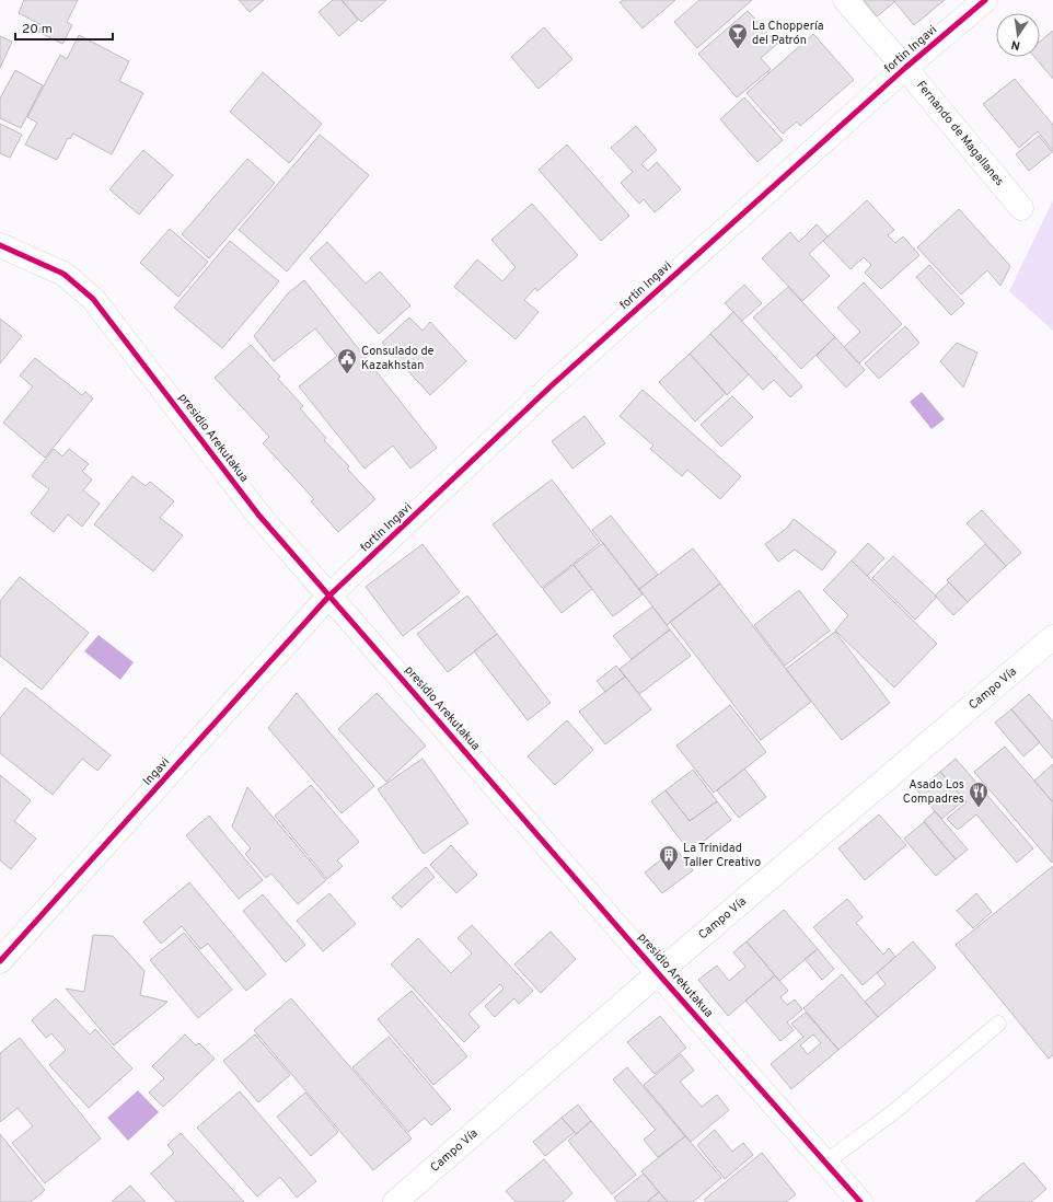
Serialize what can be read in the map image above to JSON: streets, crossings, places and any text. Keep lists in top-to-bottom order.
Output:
{
  "streets": {
    "street": [
      "fortin Ingavi",
      "Fernando de Magallanes",
      "presidio Arekutakua",
      "Campo Vía",
      "Ingavi"
    ]
  },
  "crossings": [
    ["fortin Ingavi", "Fernando de Magallanes"],
    ["fortin Ingavi", "presidio Arekutakua"],
    ["fortin Ingavi", "Ingavi"],
    ["presidio Arekutakua", "Campo Vía"],
    ["presidio Arekutakua", "Ingavi"]
  ],
  "places": {
    "bar": ["La Choppería del Patrón"],
    "public building": ["Consulado de Kazakhstan"],
    "restaurant": ["Asado Los Compadres"],
    "building": ["La Trinidad Taller Creativo"]
  },
  "scale_bar": "20 m",
  "north": "bottom"
}
